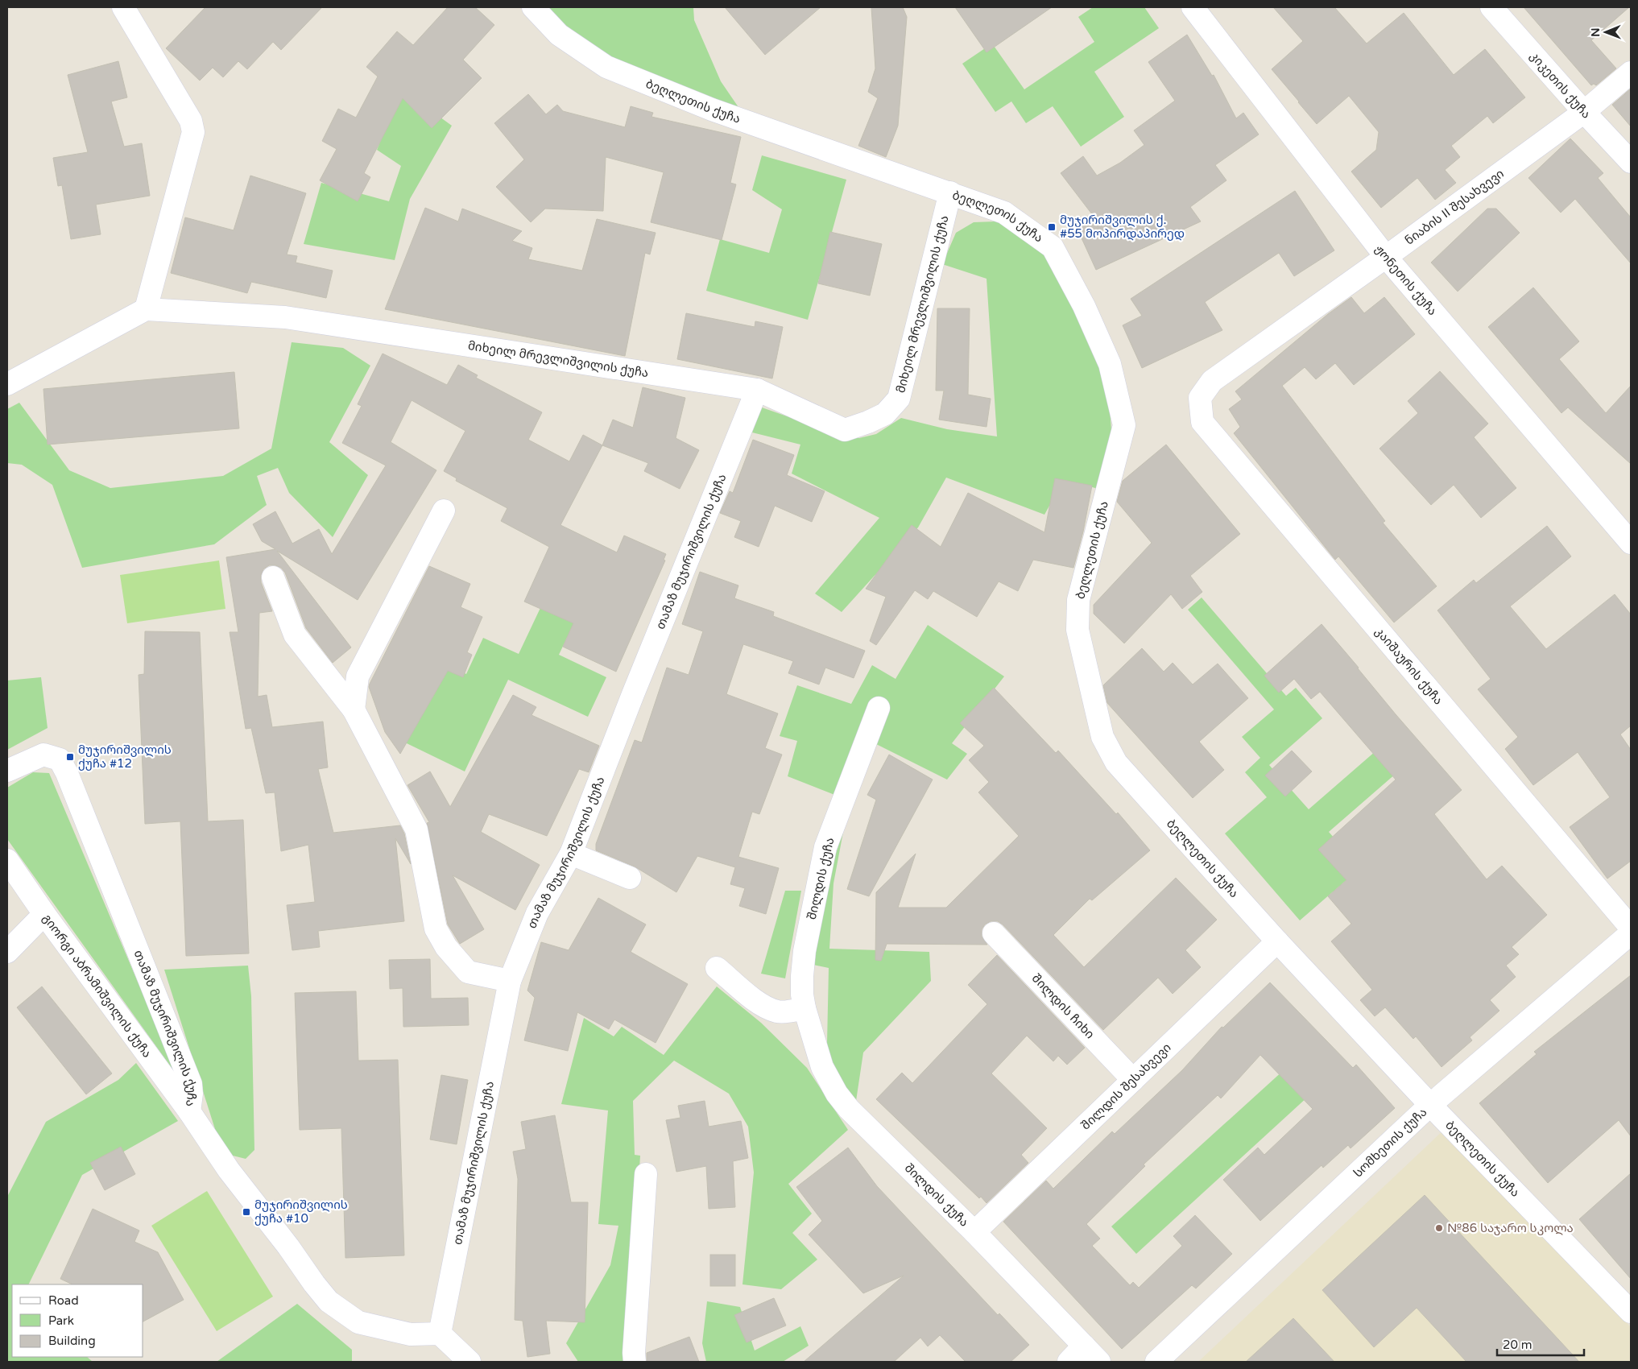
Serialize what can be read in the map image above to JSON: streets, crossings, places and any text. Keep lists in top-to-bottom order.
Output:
{
  "streets": {
    "street": [
      "კიკეთის ქუჩა",
      "ბეღლეთის ქუჩა",
      "ნიაბის II შესახვევი",
      "ჟონეთის ქუჩა",
      "მიხეილ მრევლიშვილის ქუჩა",
      "თამაზ მუჯირიშვილის ქუჩა",
      "კაიშაურის ქუჩა",
      "შილდის ქუჩა",
      "გიორგი აბრამიშვილის ქუჩა",
      "შილდის ჩიხი",
      "შილდის შესახვევი",
      "სომხეთის ქუჩა"
    ]
  },
  "crossings": [
    ["კიკეთის ქუჩა", "ნიაბის II შესახვევი"],
    ["ბეღლეთის ქუჩა", "მიხეილ მრევლიშვილის ქუჩა"],
    ["ბეღლეთის ქუჩა", "შილდის შესახვევი"],
    ["ბეღლეთის ქუჩა", "სომხეთის ქუჩა"],
    ["ნიაბის II შესახვევი", "ჟონეთის ქუჩა"],
    ["ნიაბის II შესახვევი", "კაიშაურის ქუჩა"],
    ["მიხეილ მრევლიშვილის ქუჩა", "თამაზ მუჯირიშვილის ქუჩა"],
    ["თამაზ მუჯირიშვილის ქუჩა", "გიორგი აბრამიშვილის ქუჩა"],
    ["შილდის ქუჩა", "შილდის შესახვევი"],
    ["შილდის ჩიხი", "შილდის შესახვევი"]
  ],
  "places": {
    "transit": ["მუჯირიშვილის ქ. #55 მოპირდაპირედ", "მუჯირიშვილის ქუჩა #12", "მუჯირიშვილის ქუჩა #10"],
    "other": ["№86 საჯარო სკოლა"]
  },
  "legend": ["Road", "Park", "Building"],
  "scale_bar": "20 m",
  "north": "left"
}
